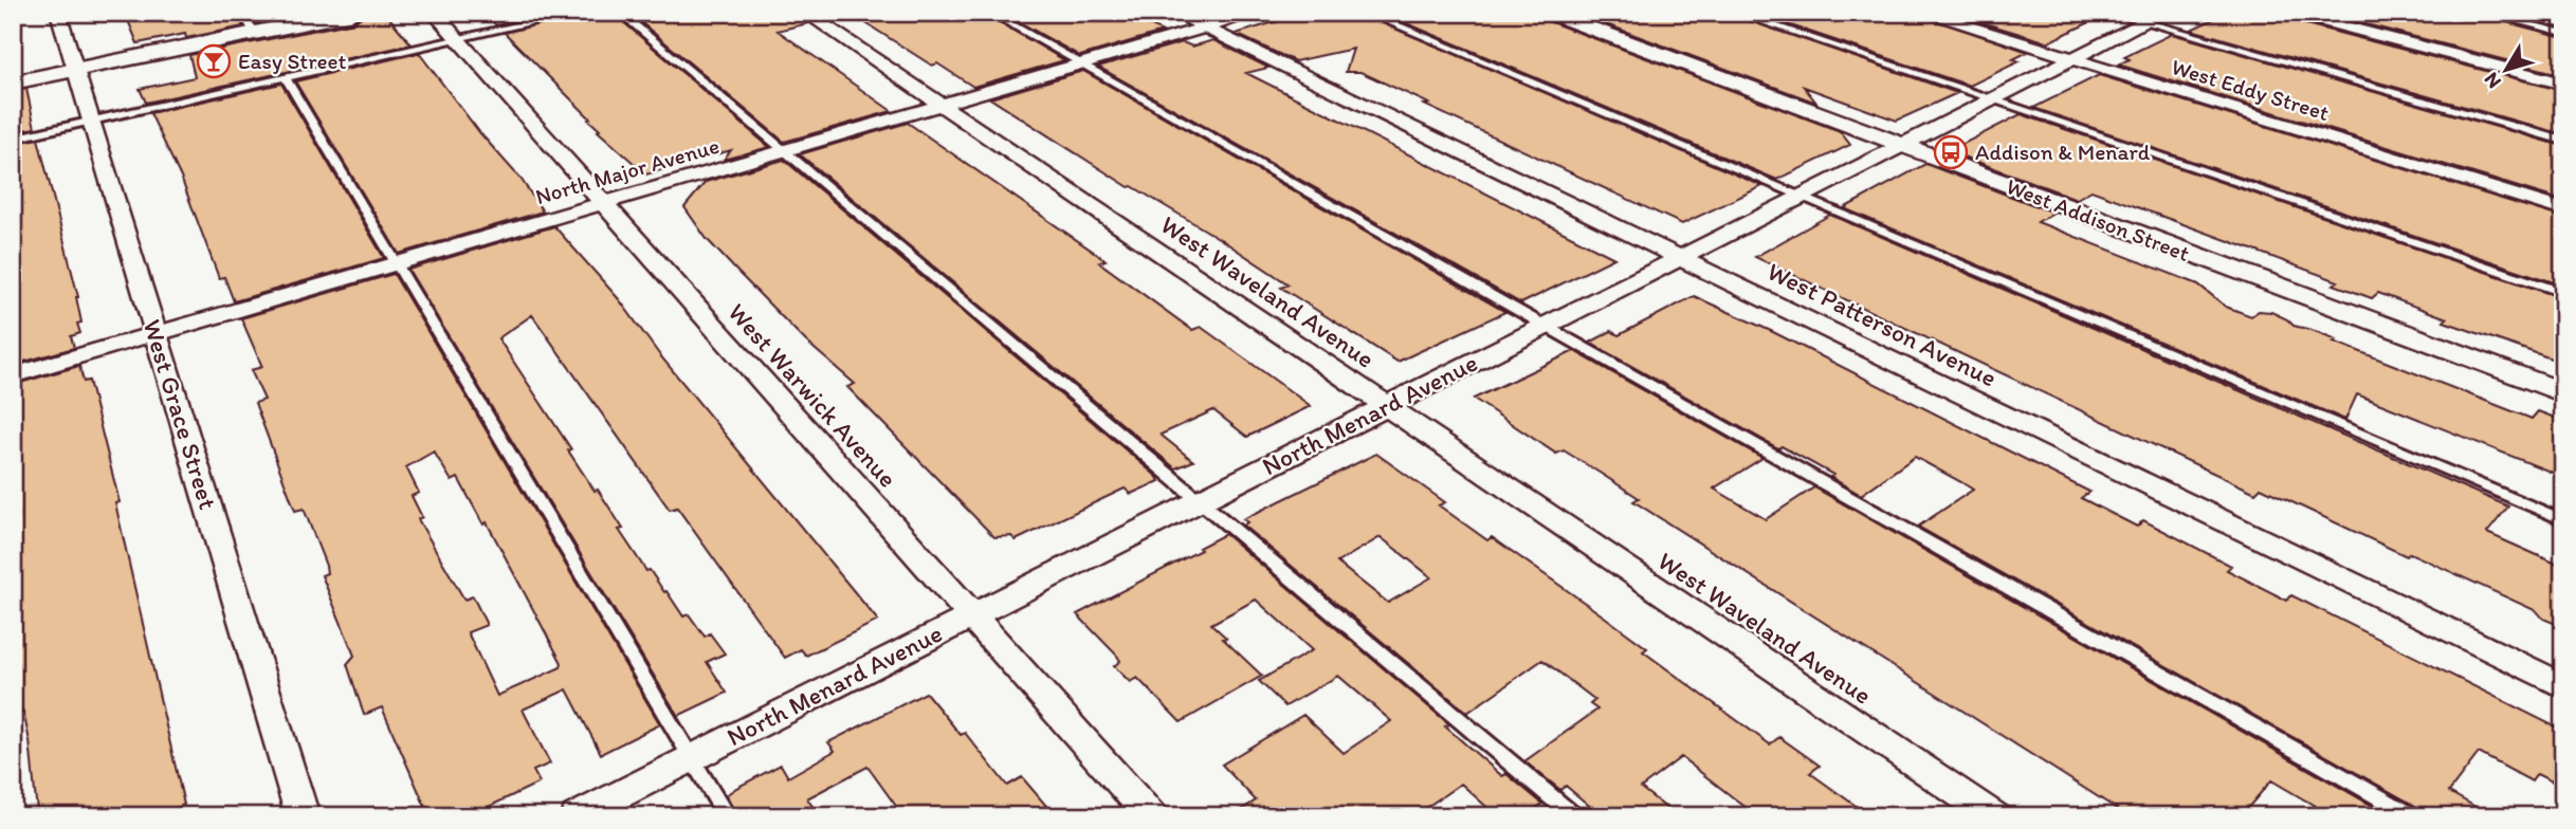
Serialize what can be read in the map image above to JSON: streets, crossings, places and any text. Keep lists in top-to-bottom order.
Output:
{
  "streets": {
    "street": [
      "West Eddy Street",
      "North Major Avenue",
      "West Addison Street",
      "West Waveland Avenue",
      "West Patterson Avenue",
      "West Warwick Avenue",
      "West Grace Street",
      "North Menard Avenue"
    ]
  },
  "crossings": [
    ["West Eddy Street", "North Menard Avenue"],
    ["North Major Avenue", "West Waveland Avenue"],
    ["North Major Avenue", "West Patterson Avenue"],
    ["North Major Avenue", "West Warwick Avenue"],
    ["North Major Avenue", "West Grace Street"],
    ["West Addison Street", "North Menard Avenue"],
    ["West Waveland Avenue", "North Menard Avenue"],
    ["West Patterson Avenue", "North Menard Avenue"],
    ["West Warwick Avenue", "North Menard Avenue"]
  ],
  "places": {
    "bar": ["Easy Street"],
    "bus stop": ["Addison & Menard"]
  },
  "north": "bottom left"
}
